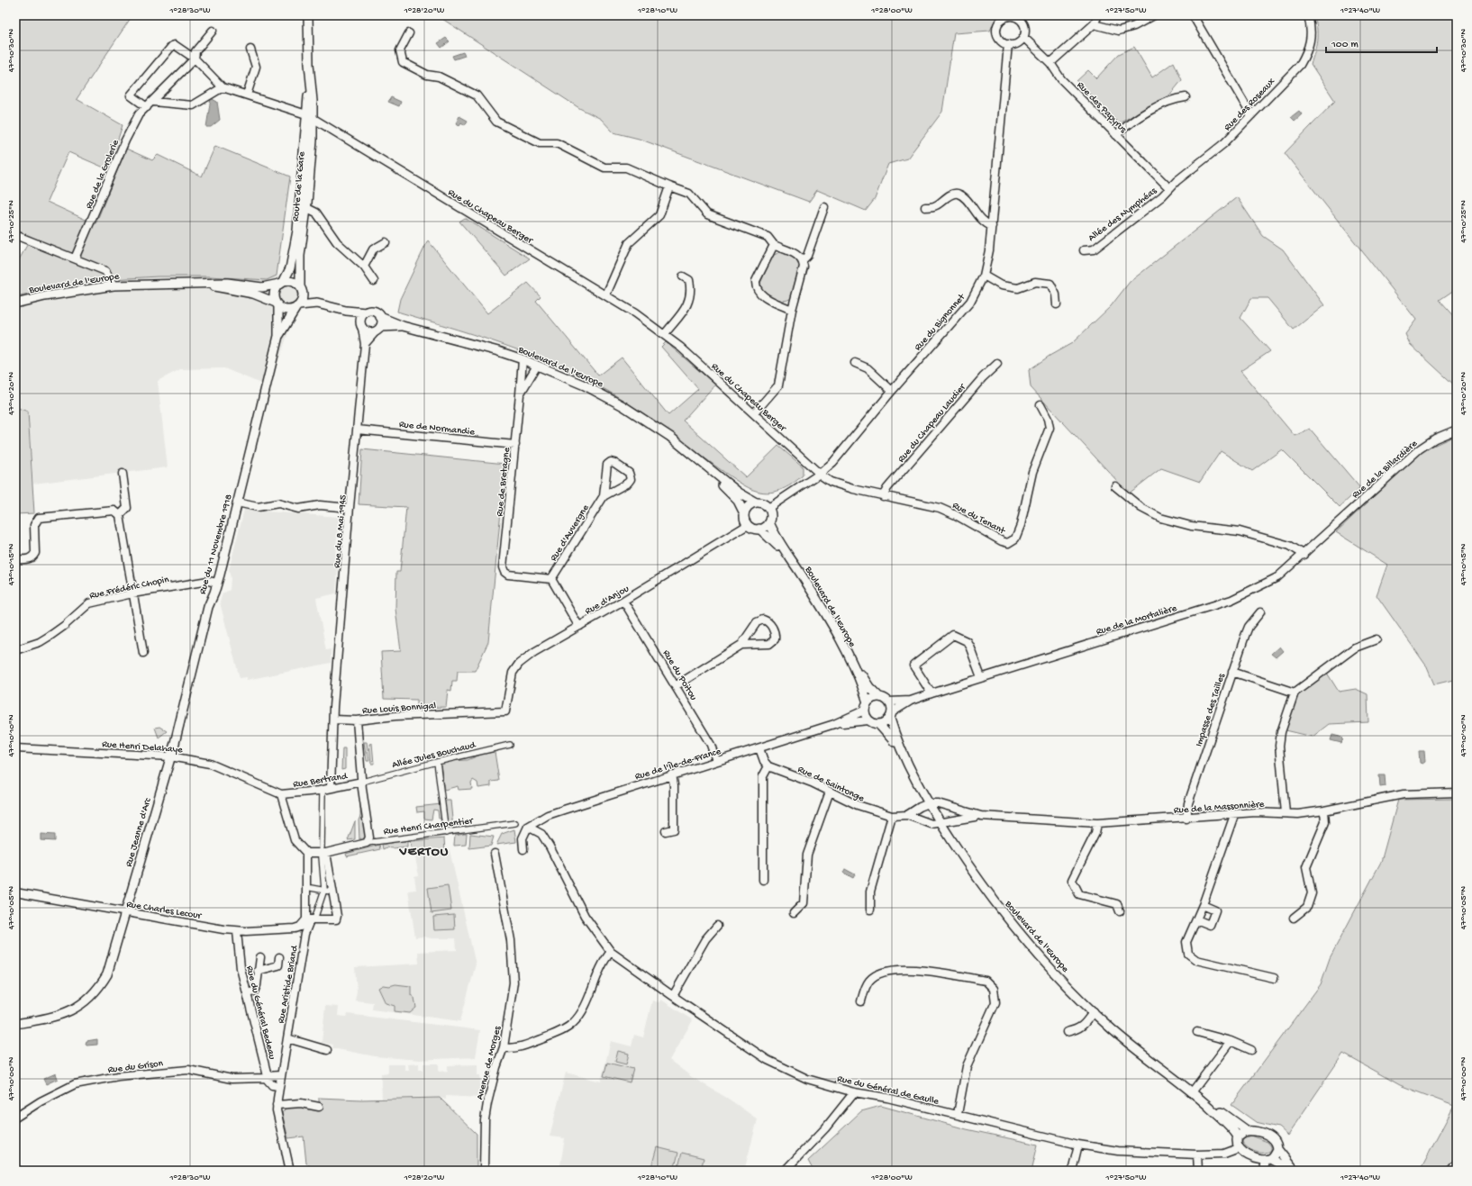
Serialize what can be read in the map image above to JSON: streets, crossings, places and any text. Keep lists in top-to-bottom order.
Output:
{
  "streets": {
    "street": [
      "Rue des Roseaux",
      "Rue des Papyrus",
      "Rue de la Grolerie",
      "Route de la Gare",
      "Allée des Nymphéas",
      "Rue du Chapeau Berger",
      "Boulevard de l'Europe",
      "Rue du Bignonnet",
      "Rue du Chapeau Laudier",
      "Rue de Normandie",
      "Rue de la Billardière",
      "Rue de Bretagne",
      "Rue du Tenant",
      "Rue du 8 Mai 1945",
      "Rue d'Auvergne",
      "Rue du 11 Novembre 1918",
      "Rue Frédéric Chopin",
      "Rue d'Anjou",
      "Rue de la Mortalière",
      "Rue du Poitou",
      "Rue Louis Bonnigal",
      "Impasse des Tailles",
      "Rue Henri Delahaye",
      "Allée Jules Bouchaud",
      "Rue de l'Île-de-France",
      "Rue Bertrand",
      "Rue de Saintonge",
      "Rue de la Massonnière",
      "Rue Henri Charpentier",
      "Rue Jeanne d'Arc",
      "Rue Charles Lecour",
      "Rue Aristide Briand",
      "Rue du Général Bedeau",
      "Avenue de Morges",
      "Rue du Grison",
      "Rue du Général de Gaulle"
    ]
  },
  "crossings": [
    ["Rue des Roseaux", "Rue des Papyrus"],
    ["Rue des Roseaux", "Allée des Nymphéas"],
    ["Rue des Papyrus", "Allée des Nymphéas"],
    ["Rue des Papyrus", "Rue du Bignonnet"],
    ["Route de la Gare", "Rue du Chapeau Berger"],
    ["Route de la Gare", "Boulevard de l'Europe"],
    ["Route de la Gare", "Rue du 11 Novembre 1918"],
    ["Rue du Chapeau Berger", "Rue du Bignonnet"],
    ["Rue du Chapeau Berger", "Rue du Tenant"],
    ["Boulevard de l'Europe", "Rue du Bignonnet"],
    ["Boulevard de l'Europe", "Rue de Bretagne"],
    ["Boulevard de l'Europe", "Rue du 8 Mai 1945"],
    ["Boulevard de l'Europe", "Rue du 11 Novembre 1918"],
    ["Boulevard de l'Europe", "Rue d'Anjou"],
    ["Boulevard de l'Europe", "Rue de la Mortalière"],
    ["Boulevard de l'Europe", "Rue de l'Île-de-France"],
    ["Boulevard de l'Europe", "Rue de Saintonge"],
    ["Boulevard de l'Europe", "Rue de la Massonnière"],
    ["Boulevard de l'Europe", "Rue du Général de Gaulle"],
    ["Rue du Bignonnet", "Rue du Tenant"],
    ["Rue du Bignonnet", "Rue d'Anjou"],
    ["Rue du Chapeau Laudier", "Rue du Tenant"],
    ["Rue de Normandie", "Rue de Bretagne"],
    ["Rue de Normandie", "Rue du 8 Mai 1945"],
    ["Rue de la Billardière", "Rue de la Mortalière"],
    ["Rue de Bretagne", "Rue d'Auvergne"],
    ["Rue du 8 Mai 1945", "Rue Bertrand"],
    ["Rue du 11 Novembre 1918", "Rue Frédéric Chopin"],
    ["Rue du 11 Novembre 1918", "Rue Henri Delahaye"],
    ["Rue du 11 Novembre 1918", "Rue Jeanne d'Arc"],
    ["Rue d'Anjou", "Rue du Poitou"],
    ["Rue d'Anjou", "Rue Louis Bonnigal"],
    ["Rue de la Mortalière", "Rue de l'Île-de-France"],
    ["Rue du Poitou", "Rue de l'Île-de-France"],
    ["Rue Louis Bonnigal", "Allée Jules Bouchaud"],
    ["Rue Louis Bonnigal", "Rue Bertrand"],
    ["Rue Louis Bonnigal", "Rue Henri Charpentier"],
    ["Impasse des Tailles", "Rue de la Massonnière"],
    ["Rue Henri Delahaye", "Rue Bertrand"],
    ["Rue Henri Delahaye", "Rue Jeanne d'Arc"],
    ["Allée Jules Bouchaud", "Rue Bertrand"],
    ["Rue de l'Île-de-France", "Rue du Général de Gaulle"],
    ["Rue de Saintonge", "Rue de la Massonnière"],
    ["Rue Jeanne d'Arc", "Rue Charles Lecour"],
    ["Rue Charles Lecour", "Rue Aristide Briand"],
    ["Rue Charles Lecour", "Rue du Général Bedeau"],
    ["Rue Aristide Briand", "Rue du Grison"],
    ["Rue du Général Bedeau", "Rue du Grison"]
  ],
  "districts": ["VERTOU"],
  "scale_bar": "100 m",
  "coordinates": [
    "1°28'30\"W",
    "1°28'20\"W",
    "1°28'10\"W",
    "1°28'00\"W",
    "1°27'50\"W",
    "1°27'40\"W",
    "47°10'30\"N",
    "47°10'25\"N",
    "47°10'20\"N",
    "47°10'15\"N",
    "47°10'10\"N",
    "47°10'05\"N",
    "47°10'00\"N"
  ]
}
